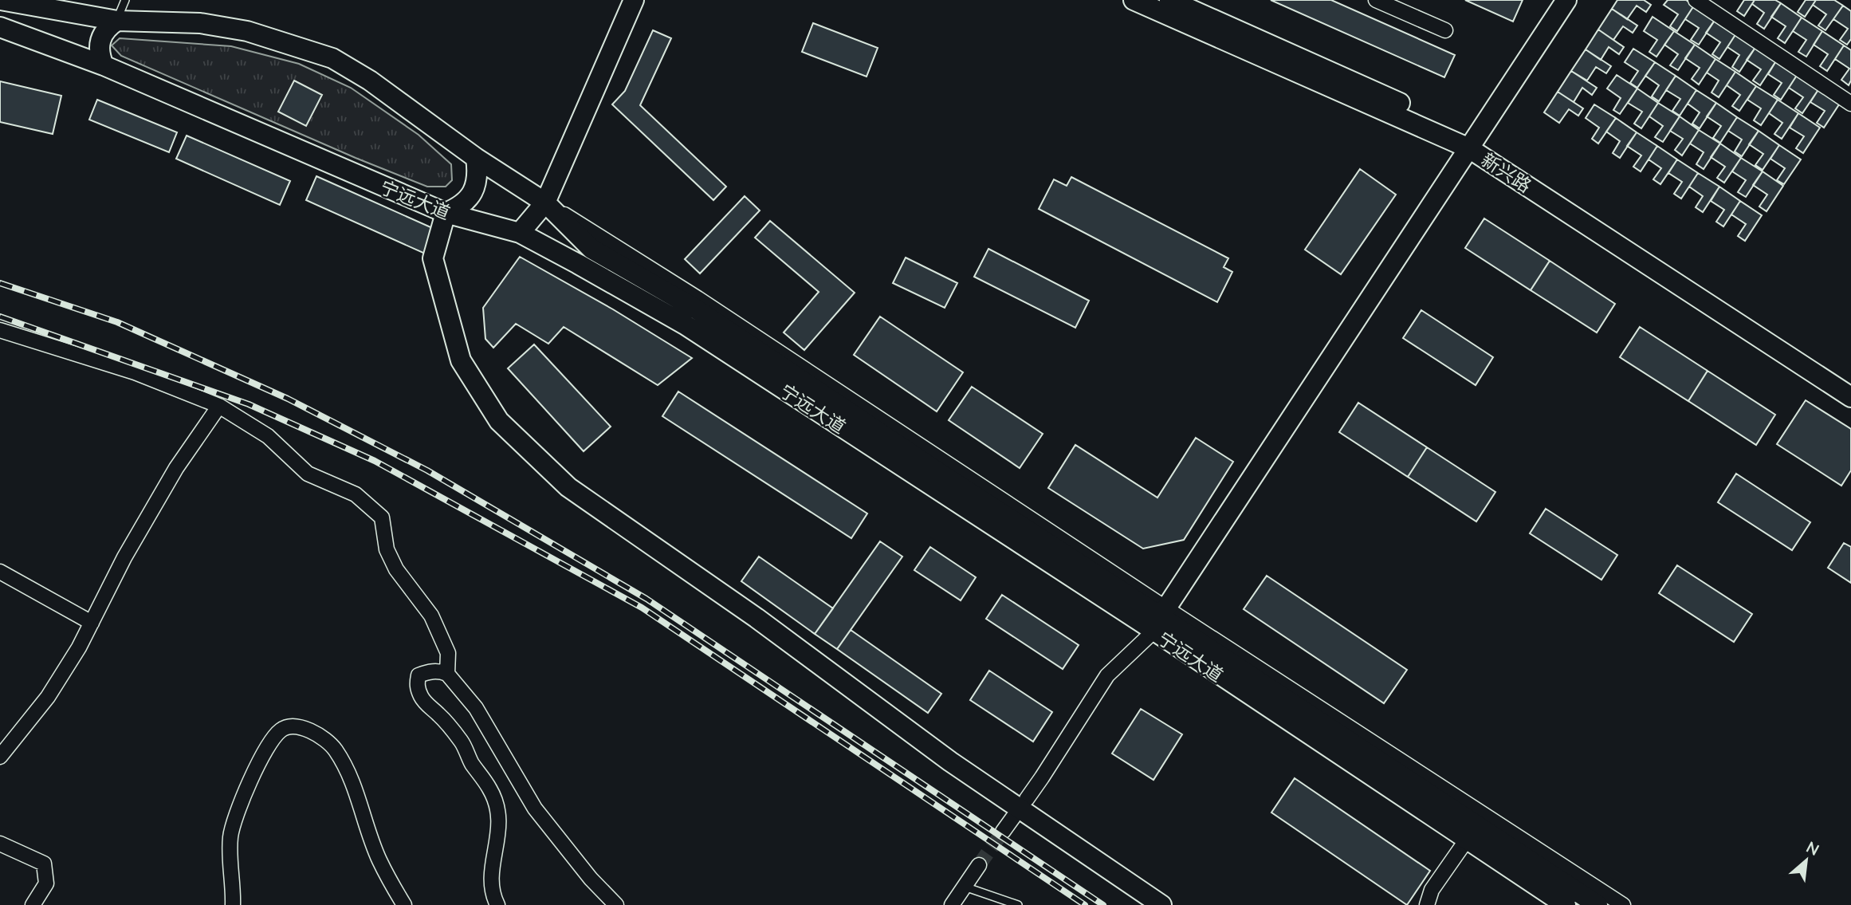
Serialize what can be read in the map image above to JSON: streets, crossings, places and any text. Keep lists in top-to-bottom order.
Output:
{
  "streets": {
    "main road": ["新兴路", "宁远大道"]
  },
  "north": "top right"
}
